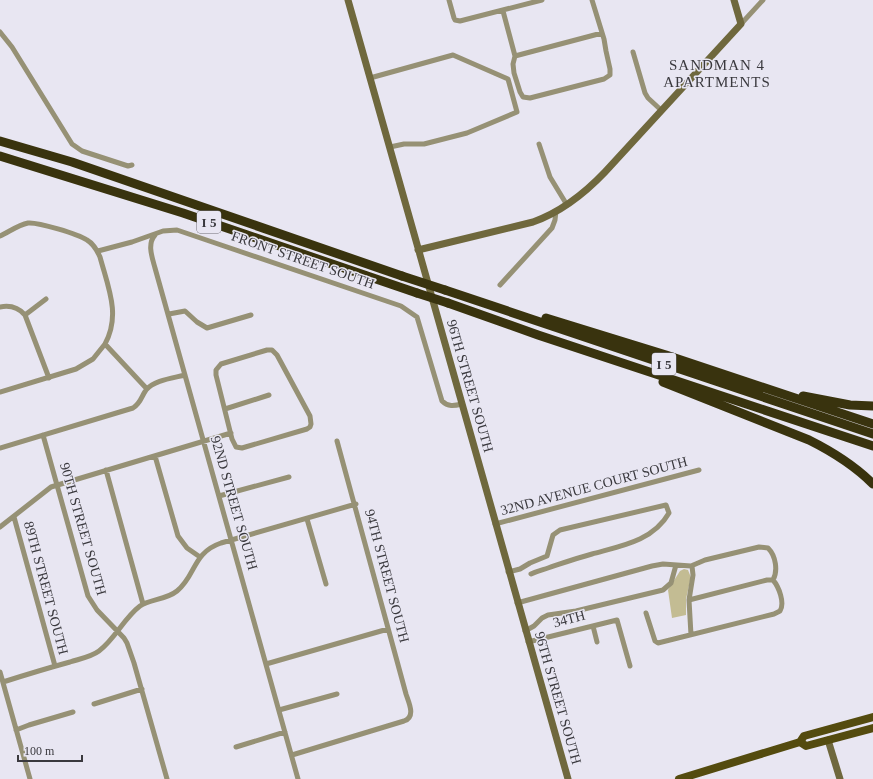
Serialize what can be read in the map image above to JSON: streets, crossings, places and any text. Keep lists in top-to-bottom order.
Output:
{
  "streets": {
    "highway": ["I 5"],
    "main road": ["96TH STREET SOUTH"],
    "street": [
      "FRONT STREET SOUTH",
      "32ND AVENUE COURT SOUTH",
      "92ND STREET SOUTH",
      "90TH STREET SOUTH",
      "94TH STREET SOUTH",
      "89TH STREET SOUTH",
      "34TH"
    ]
  },
  "crossings": [
    ["FRONT STREET SOUTH", "96TH STREET SOUTH"],
    ["FRONT STREET SOUTH", "92ND STREET SOUTH"],
    ["96TH STREET SOUTH", "32ND AVENUE COURT SOUTH"],
    ["96TH STREET SOUTH", "34TH"],
    ["92ND STREET SOUTH", "94TH STREET SOUTH"]
  ],
  "districts": ["SANDMAN 4 APARTMENTS"],
  "scale_bar": "100 m"
}
